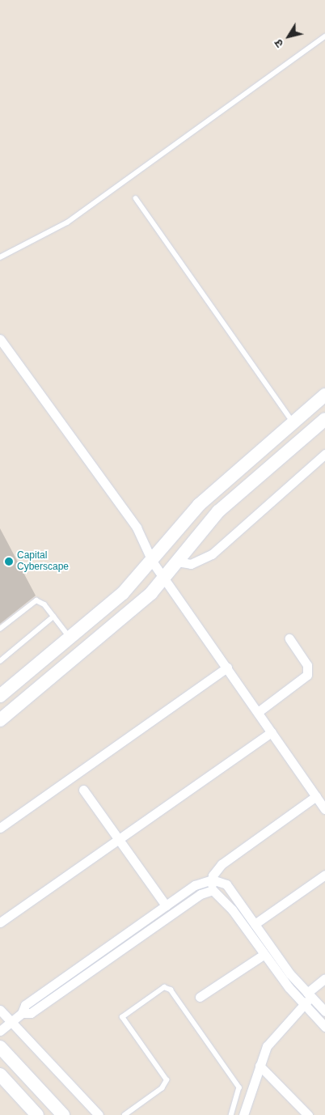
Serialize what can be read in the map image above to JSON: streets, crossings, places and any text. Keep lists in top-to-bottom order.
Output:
{
  "places": ["Capital Cyberscape"],
  "north": "bottom left"
}
